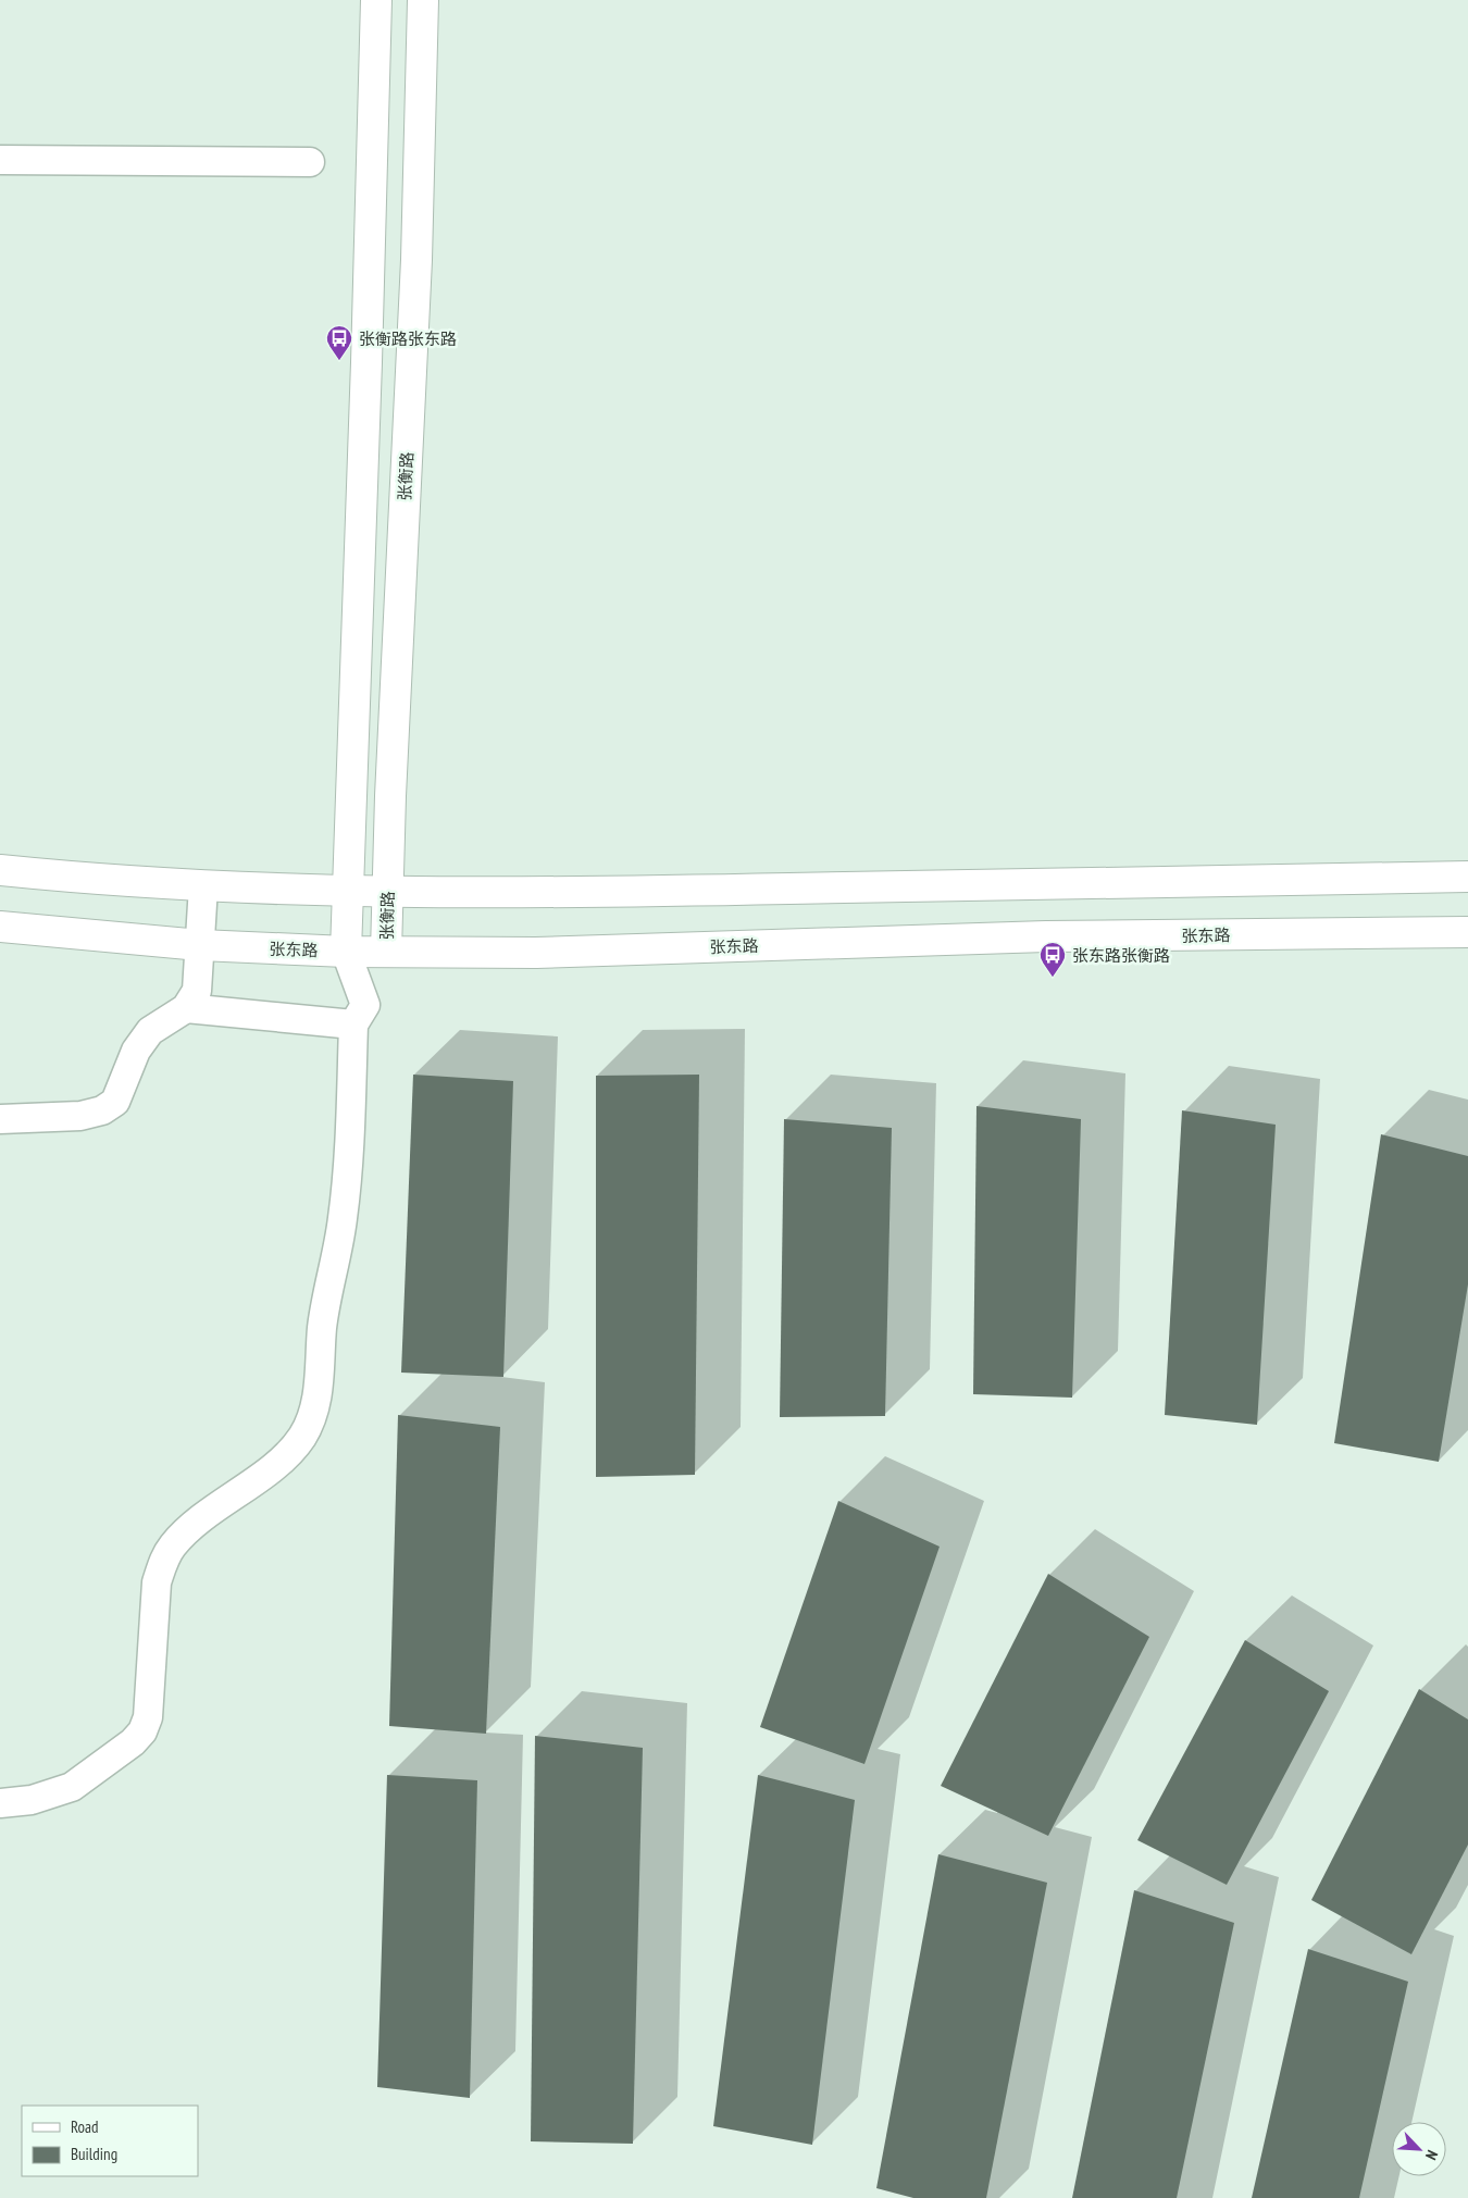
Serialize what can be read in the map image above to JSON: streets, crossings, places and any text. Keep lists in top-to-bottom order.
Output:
{
  "streets": {
    "main road": ["张衡路", "张东路"]
  },
  "crossings": [
    ["张衡路", "张东路"]
  ],
  "places": {
    "bus stop": ["张衡路张东路", "张东路张衡路"]
  },
  "legend": ["Road", "Building"],
  "north": "bottom right"
}
